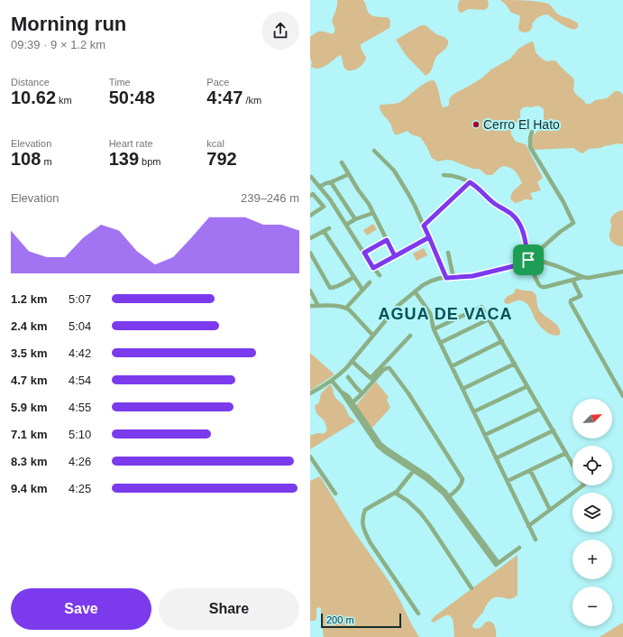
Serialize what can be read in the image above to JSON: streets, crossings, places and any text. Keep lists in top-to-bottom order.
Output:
{
  "districts": ["AGUA DE VACA"],
  "places": ["Cerro El Hato"],
  "scale_bar": "200 m",
  "north": "top right",
  "page": {
    "heading": ["Morning run", "09:39 · 9 × 1.2 km"],
    "stats": [
      ["Distance", "10.62 km"],
      ["Time", "50:48"],
      ["Pace", "4:47 /km"],
      ["Elevation", "108 m"],
      ["Heart rate", "139 bpm"],
      ["kcal", "792"]
    ],
    "chart": ["Elevation", "239–246 m"],
    "list": [
      {
        "name": "1.2 km",
        "note": "5:07"
      },
      {
        "name": "2.4 km",
        "note": "5:04"
      },
      {
        "name": "3.5 km",
        "note": "4:42"
      },
      {
        "name": "4.7 km",
        "note": "4:54"
      },
      {
        "name": "5.9 km",
        "note": "4:55"
      },
      {
        "name": "7.1 km",
        "note": "5:10"
      },
      {
        "name": "8.3 km",
        "note": "4:26"
      },
      {
        "name": "9.4 km",
        "note": "4:25"
      }
    ],
    "map_buttons": ["+", "−"],
    "buttons": ["Save", "Share"],
    "scale": "200 m"
  }
}
